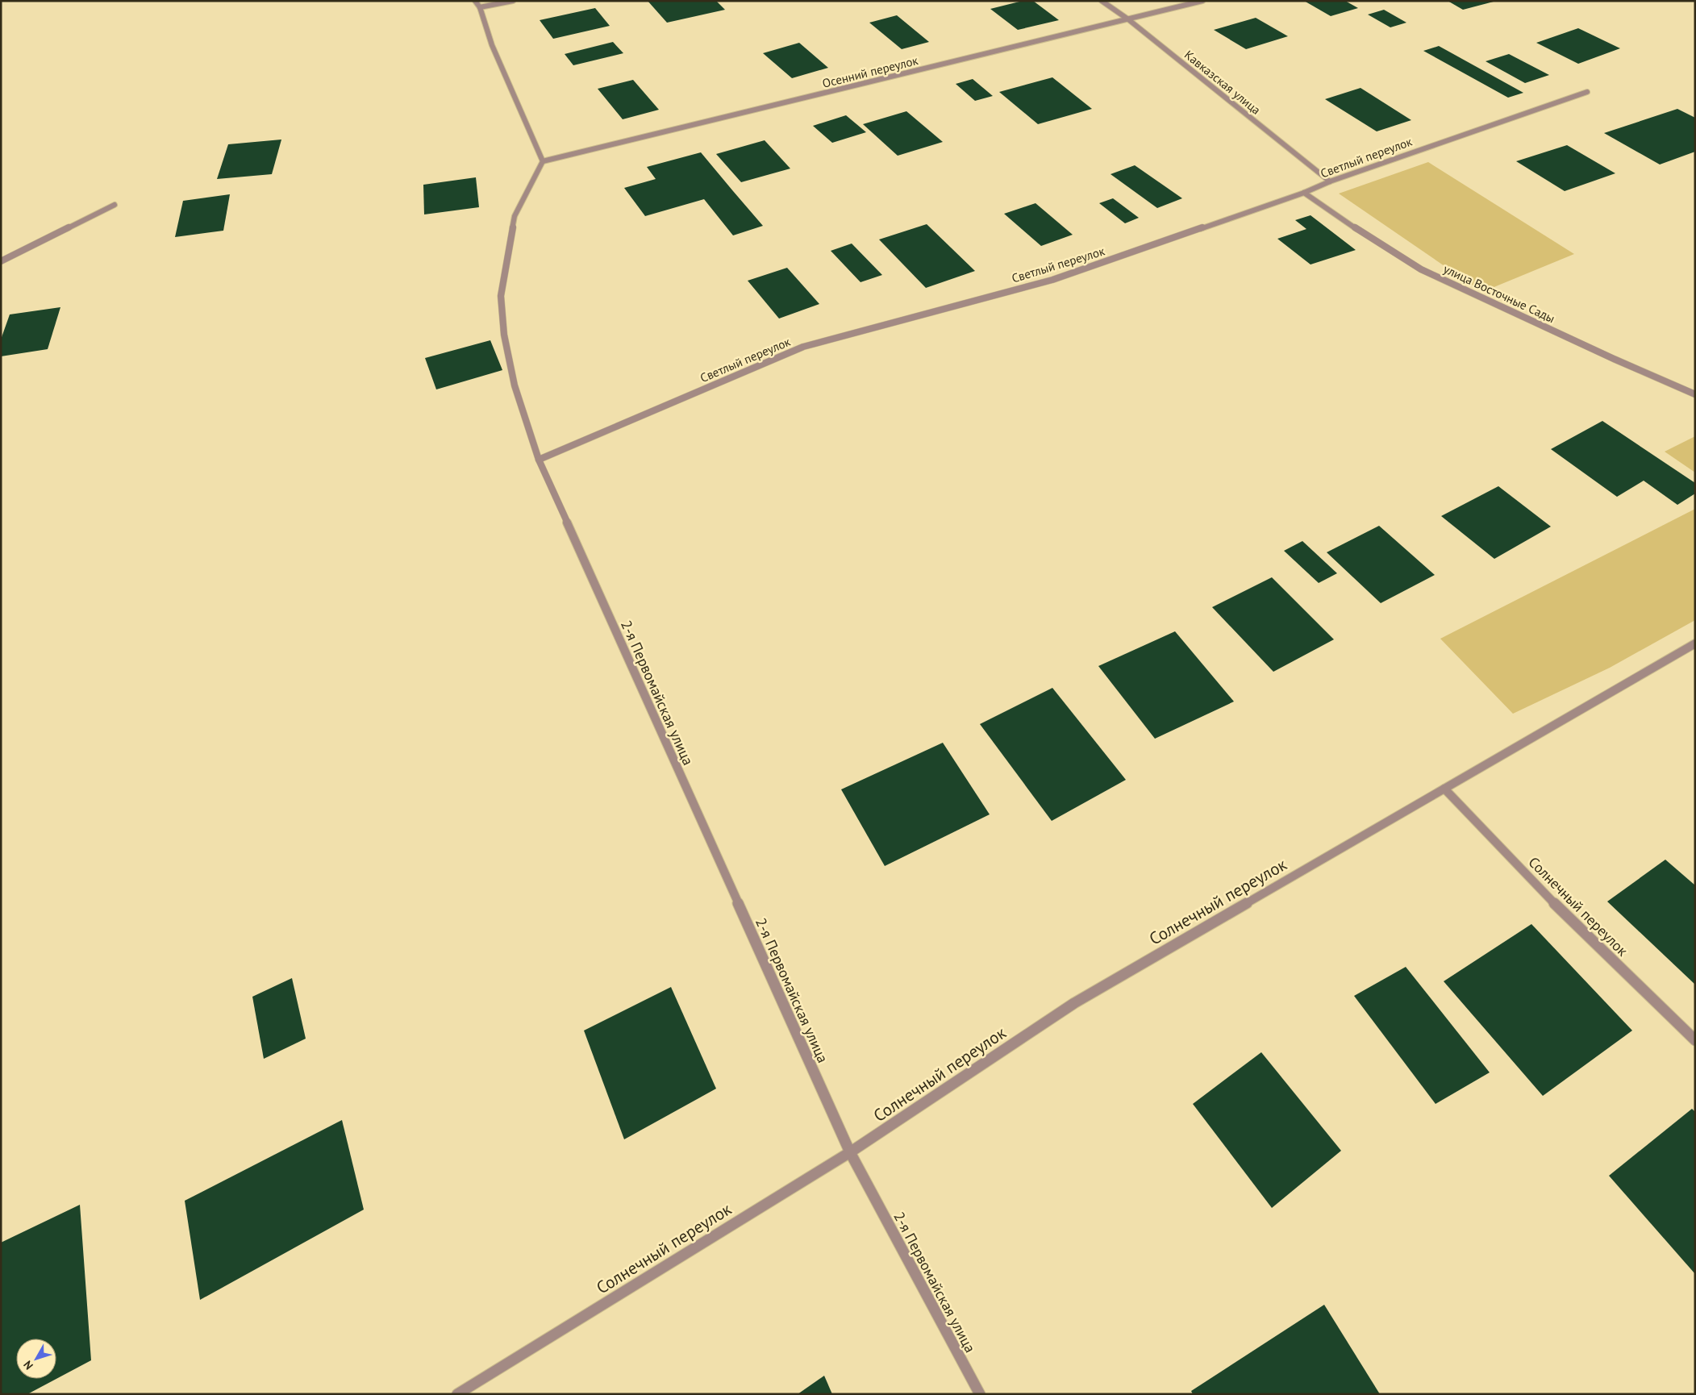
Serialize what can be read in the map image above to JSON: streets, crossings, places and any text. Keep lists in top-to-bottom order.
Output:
{
  "streets": {
    "street": [
      "Осенний переулок",
      "Кавказcкая улица",
      "Светлый переулок",
      "улица Восточные Сады",
      "2-я Первомайская улица",
      "Солнечный переулок"
    ]
  },
  "crossings": [
    ["Осенний переулок", "Кавказcкая улица"],
    ["Осенний переулок", "2-я Первомайская улица"],
    ["Кавказcкая улица", "Светлый переулок"],
    ["Светлый переулок", "улица Восточные Сады"],
    ["Светлый переулок", "2-я Первомайская улица"],
    ["2-я Первомайская улица", "Солнечный переулок"]
  ],
  "north": "bottom left"
}
